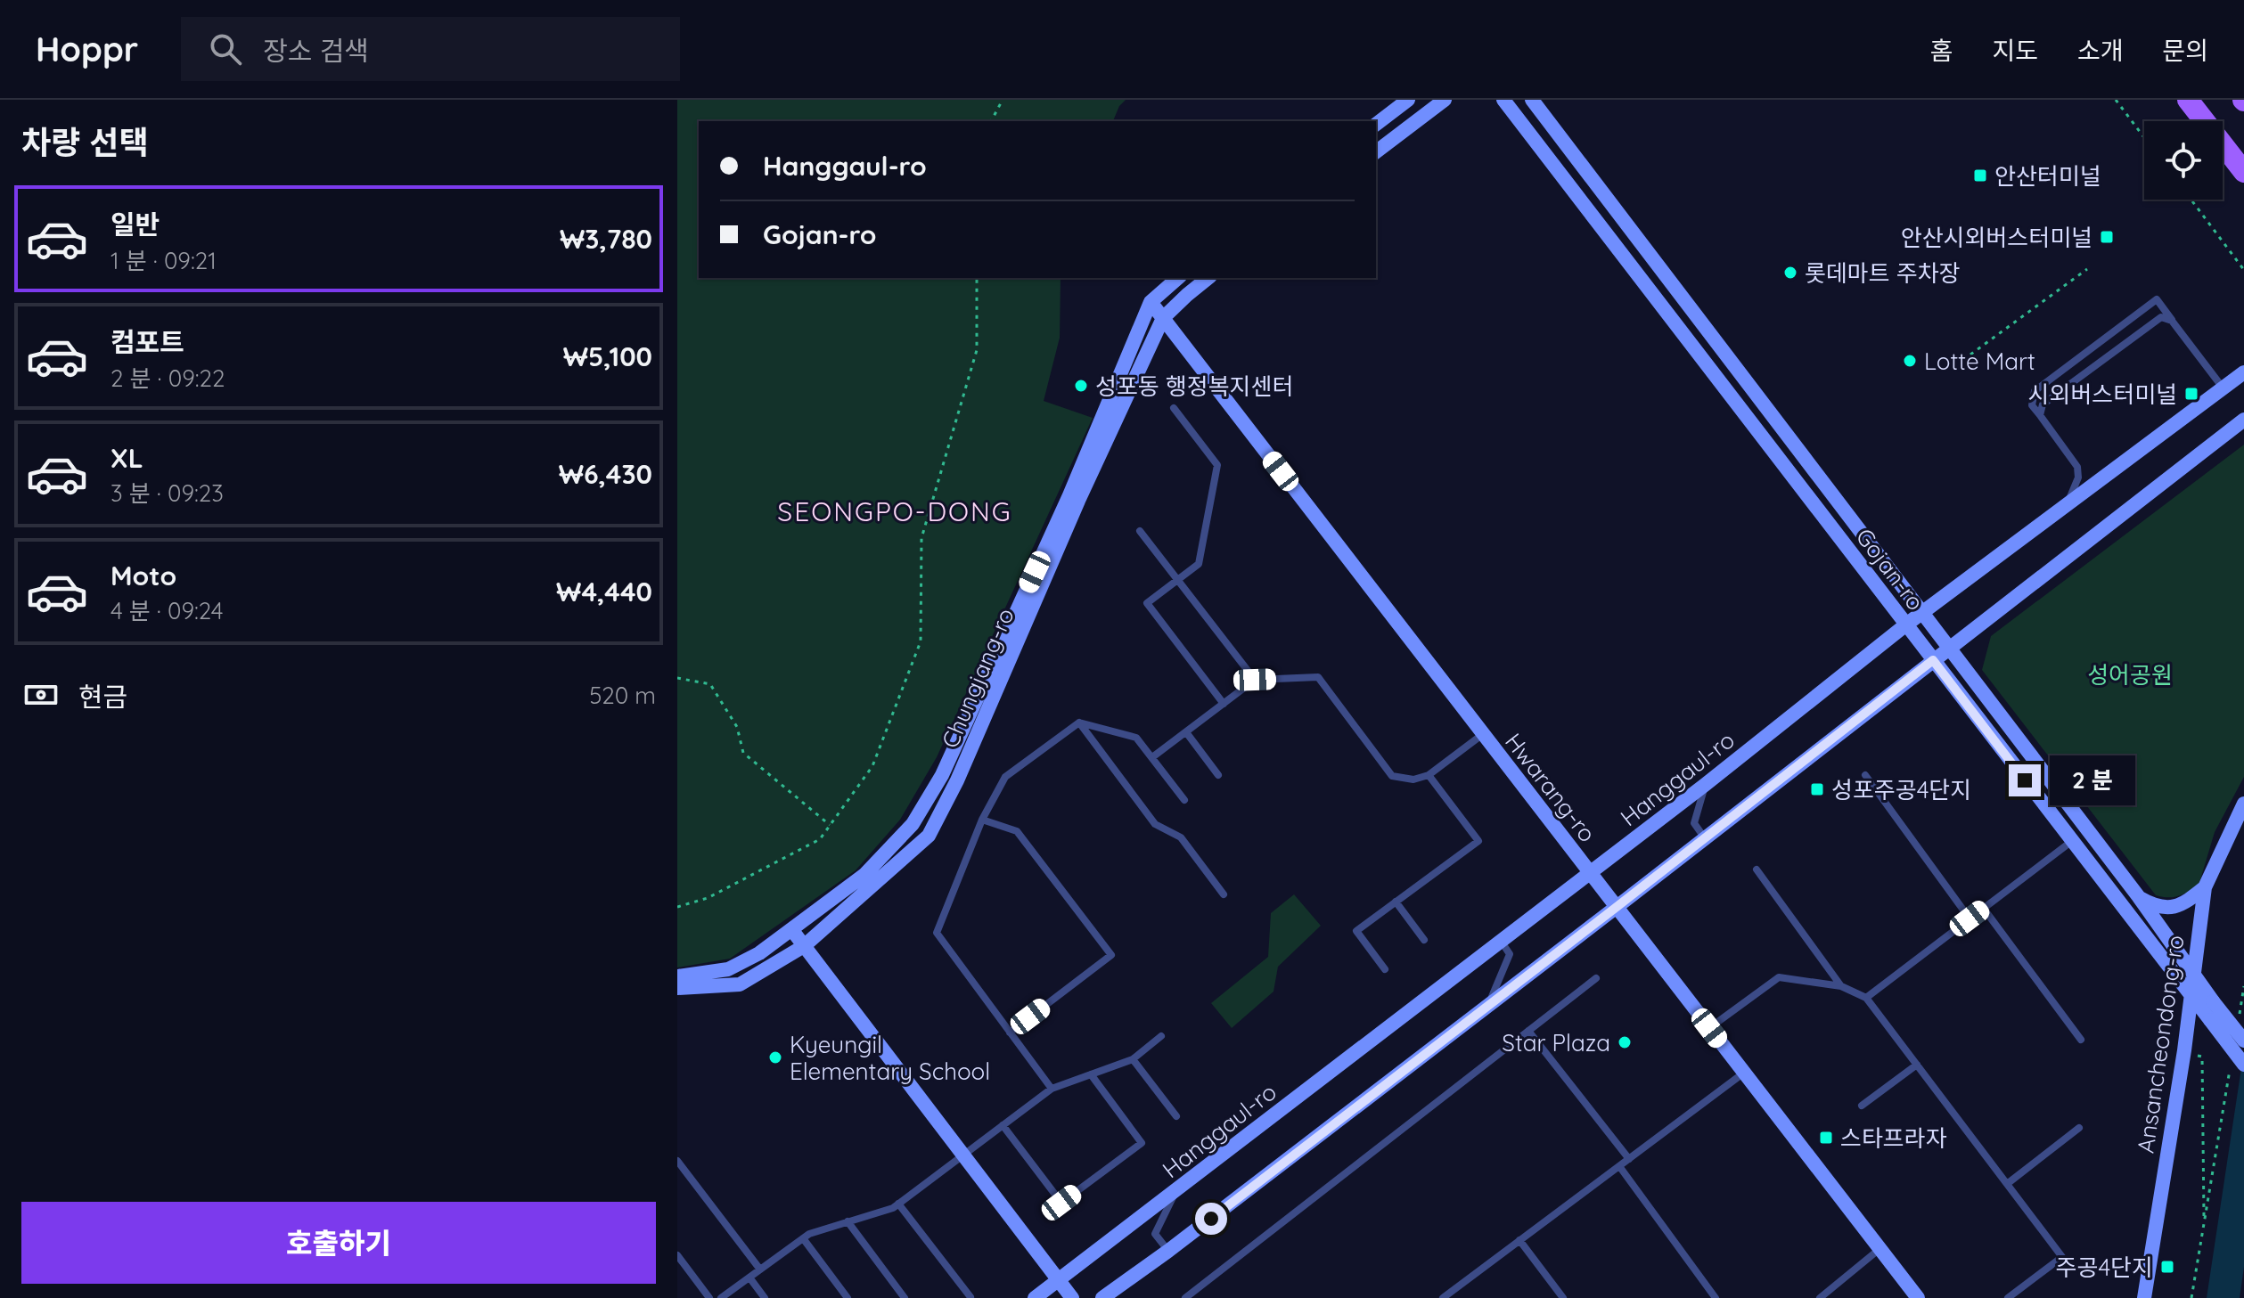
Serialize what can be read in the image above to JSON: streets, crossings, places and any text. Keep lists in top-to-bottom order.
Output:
{
  "streets": {
    "street": [
      "Gojan-ro",
      "Chungjang-ro",
      "Hanggaul-ro",
      "Hwarang-ro",
      "Ansancheondong-ro"
    ]
  },
  "crossings": [
    ["Gojan-ro", "Hanggaul-ro"],
    ["Gojan-ro", "Ansancheondong-ro"],
    ["Chungjang-ro", "Hwarang-ro"],
    ["Hanggaul-ro", "Hwarang-ro"]
  ],
  "districts": ["SEONGPO-DONG"],
  "parks": ["성어공원"],
  "places": {
    "transit": [
      "안산터미널",
      "안산시외버스터미널",
      "시외버스터미널",
      "성포주공4단지",
      "스타프라자",
      "주공4단지"
    ],
    "other": [
      "롯데마트 주차장",
      "Lotte Mart",
      "성포동 행정복지센터",
      "Star Plaza",
      "Kyeungil Elementary School"
    ]
  },
  "page": {
    "header": "Hoppr",
    "search": "장소 검색",
    "nav": [
      "홈",
      "지도",
      "소개",
      "문의"
    ],
    "heading": "차량 선택",
    "banner": ["Hanggaul-ro", "Gojan-ro"],
    "list": [
      {
        "name": "일반",
        "note": "1 분 · 09:21",
        "value": "₩3,780"
      },
      {
        "name": "컴포트",
        "note": "2 분 · 09:22",
        "value": "₩5,100"
      },
      {
        "name": "XL",
        "note": "3 분 · 09:23",
        "value": "₩6,430"
      },
      {
        "name": "Moto",
        "note": "4 분 · 09:24",
        "value": "₩4,440"
      }
    ],
    "pay": ["현금", "520 m"],
    "bubble": "2 분",
    "buttons": "호출하기"
  }
}
